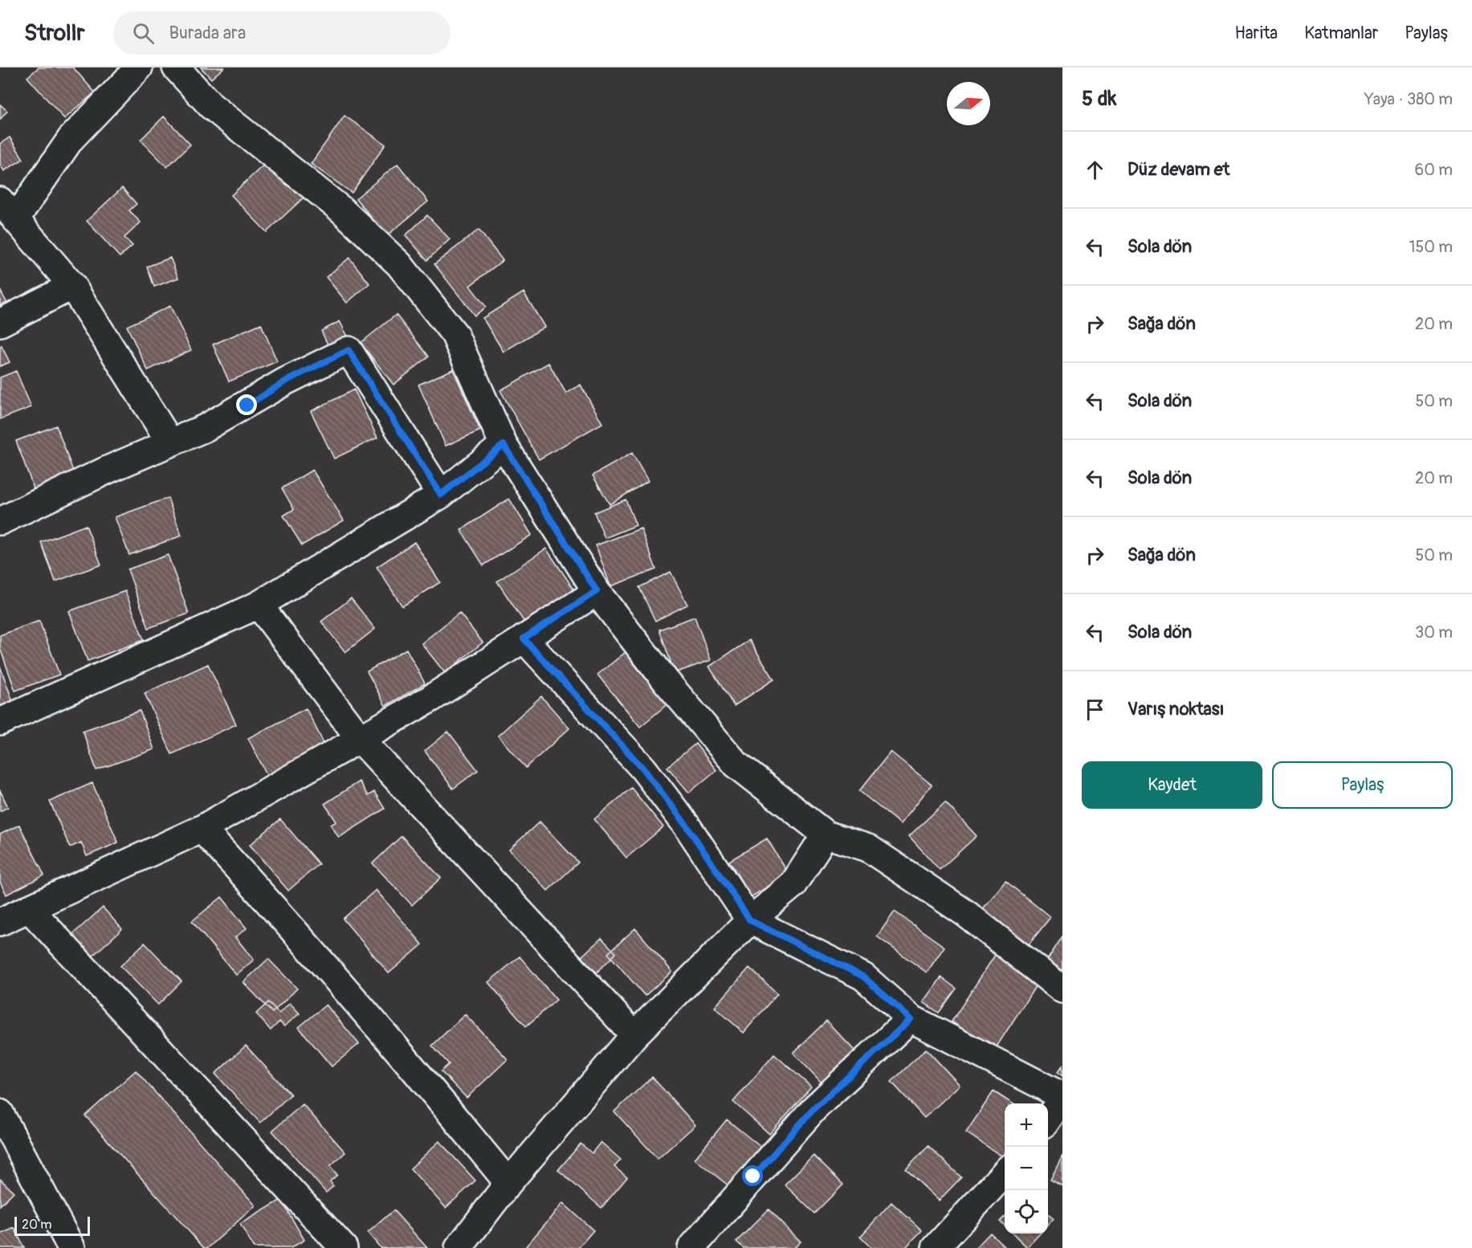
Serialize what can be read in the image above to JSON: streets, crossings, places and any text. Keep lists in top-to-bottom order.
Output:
{
  "scale_bar": "20 m",
  "north": "right",
  "page": {
    "header": "Strollr",
    "search": "Burada ara",
    "nav": ["Harita", "Katmanlar", "Paylaş"],
    "heading": ["5 dk", "Yaya · 380 m"],
    "list": [
      ["Düz devam et", "60 m"],
      ["Sola dön", "150 m"],
      ["Sağa dön", "20 m"],
      ["Sola dön", "50 m"],
      ["Sola dön", "20 m"],
      ["Sağa dön", "50 m"],
      ["Sola dön", "30 m"],
      "Varış noktası"
    ],
    "buttons": ["Kaydet", "Paylaş"],
    "map_buttons": ["+", "−"],
    "scale": "20 m"
  }
}
